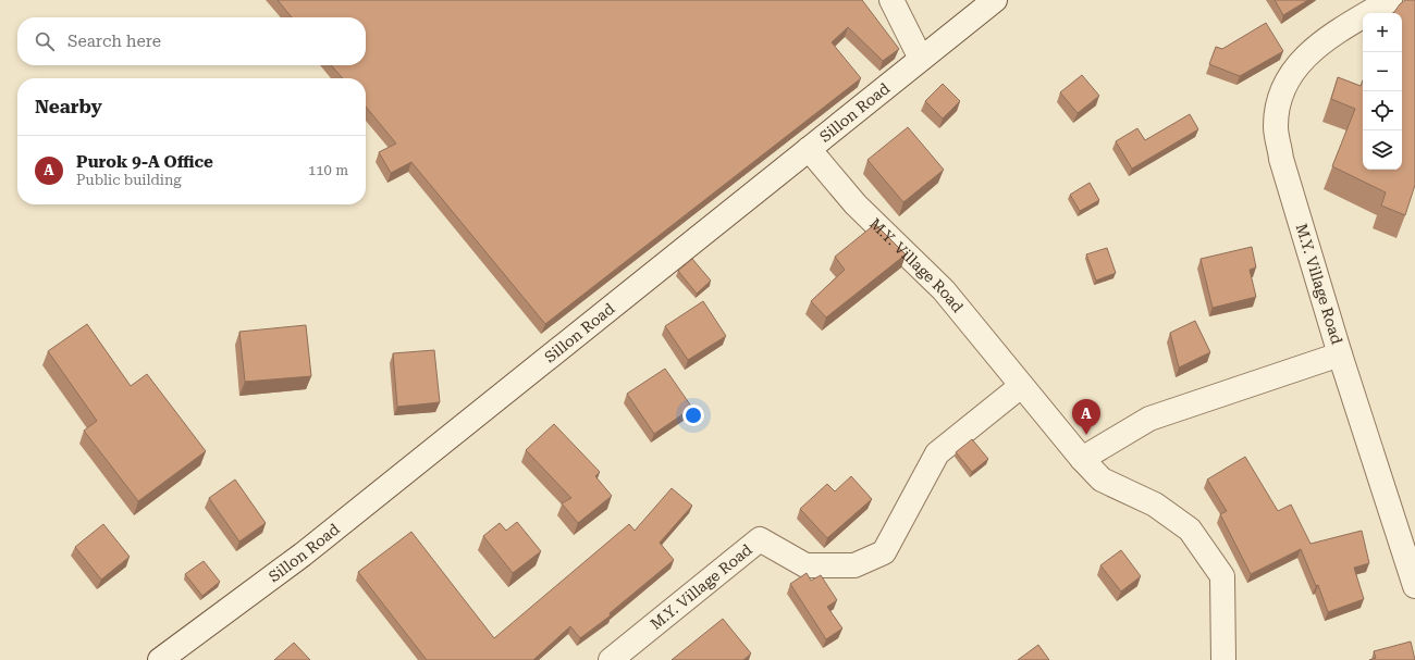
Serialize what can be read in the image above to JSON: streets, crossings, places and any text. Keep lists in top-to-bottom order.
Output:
{
  "streets": {
    "street": ["Sillon Road", "M.Y. Village Road"]
  },
  "crossings": [
    ["Sillon Road", "M.Y. Village Road"]
  ],
  "page": {
    "map_buttons": ["+", "−"],
    "search": "Search here",
    "heading": "Nearby",
    "list": [
      {
        "mark": "A",
        "name": "Purok 9-A Office",
        "note": "Public building",
        "value": "110 m"
      }
    ],
    "pins": "A"
  }
}
